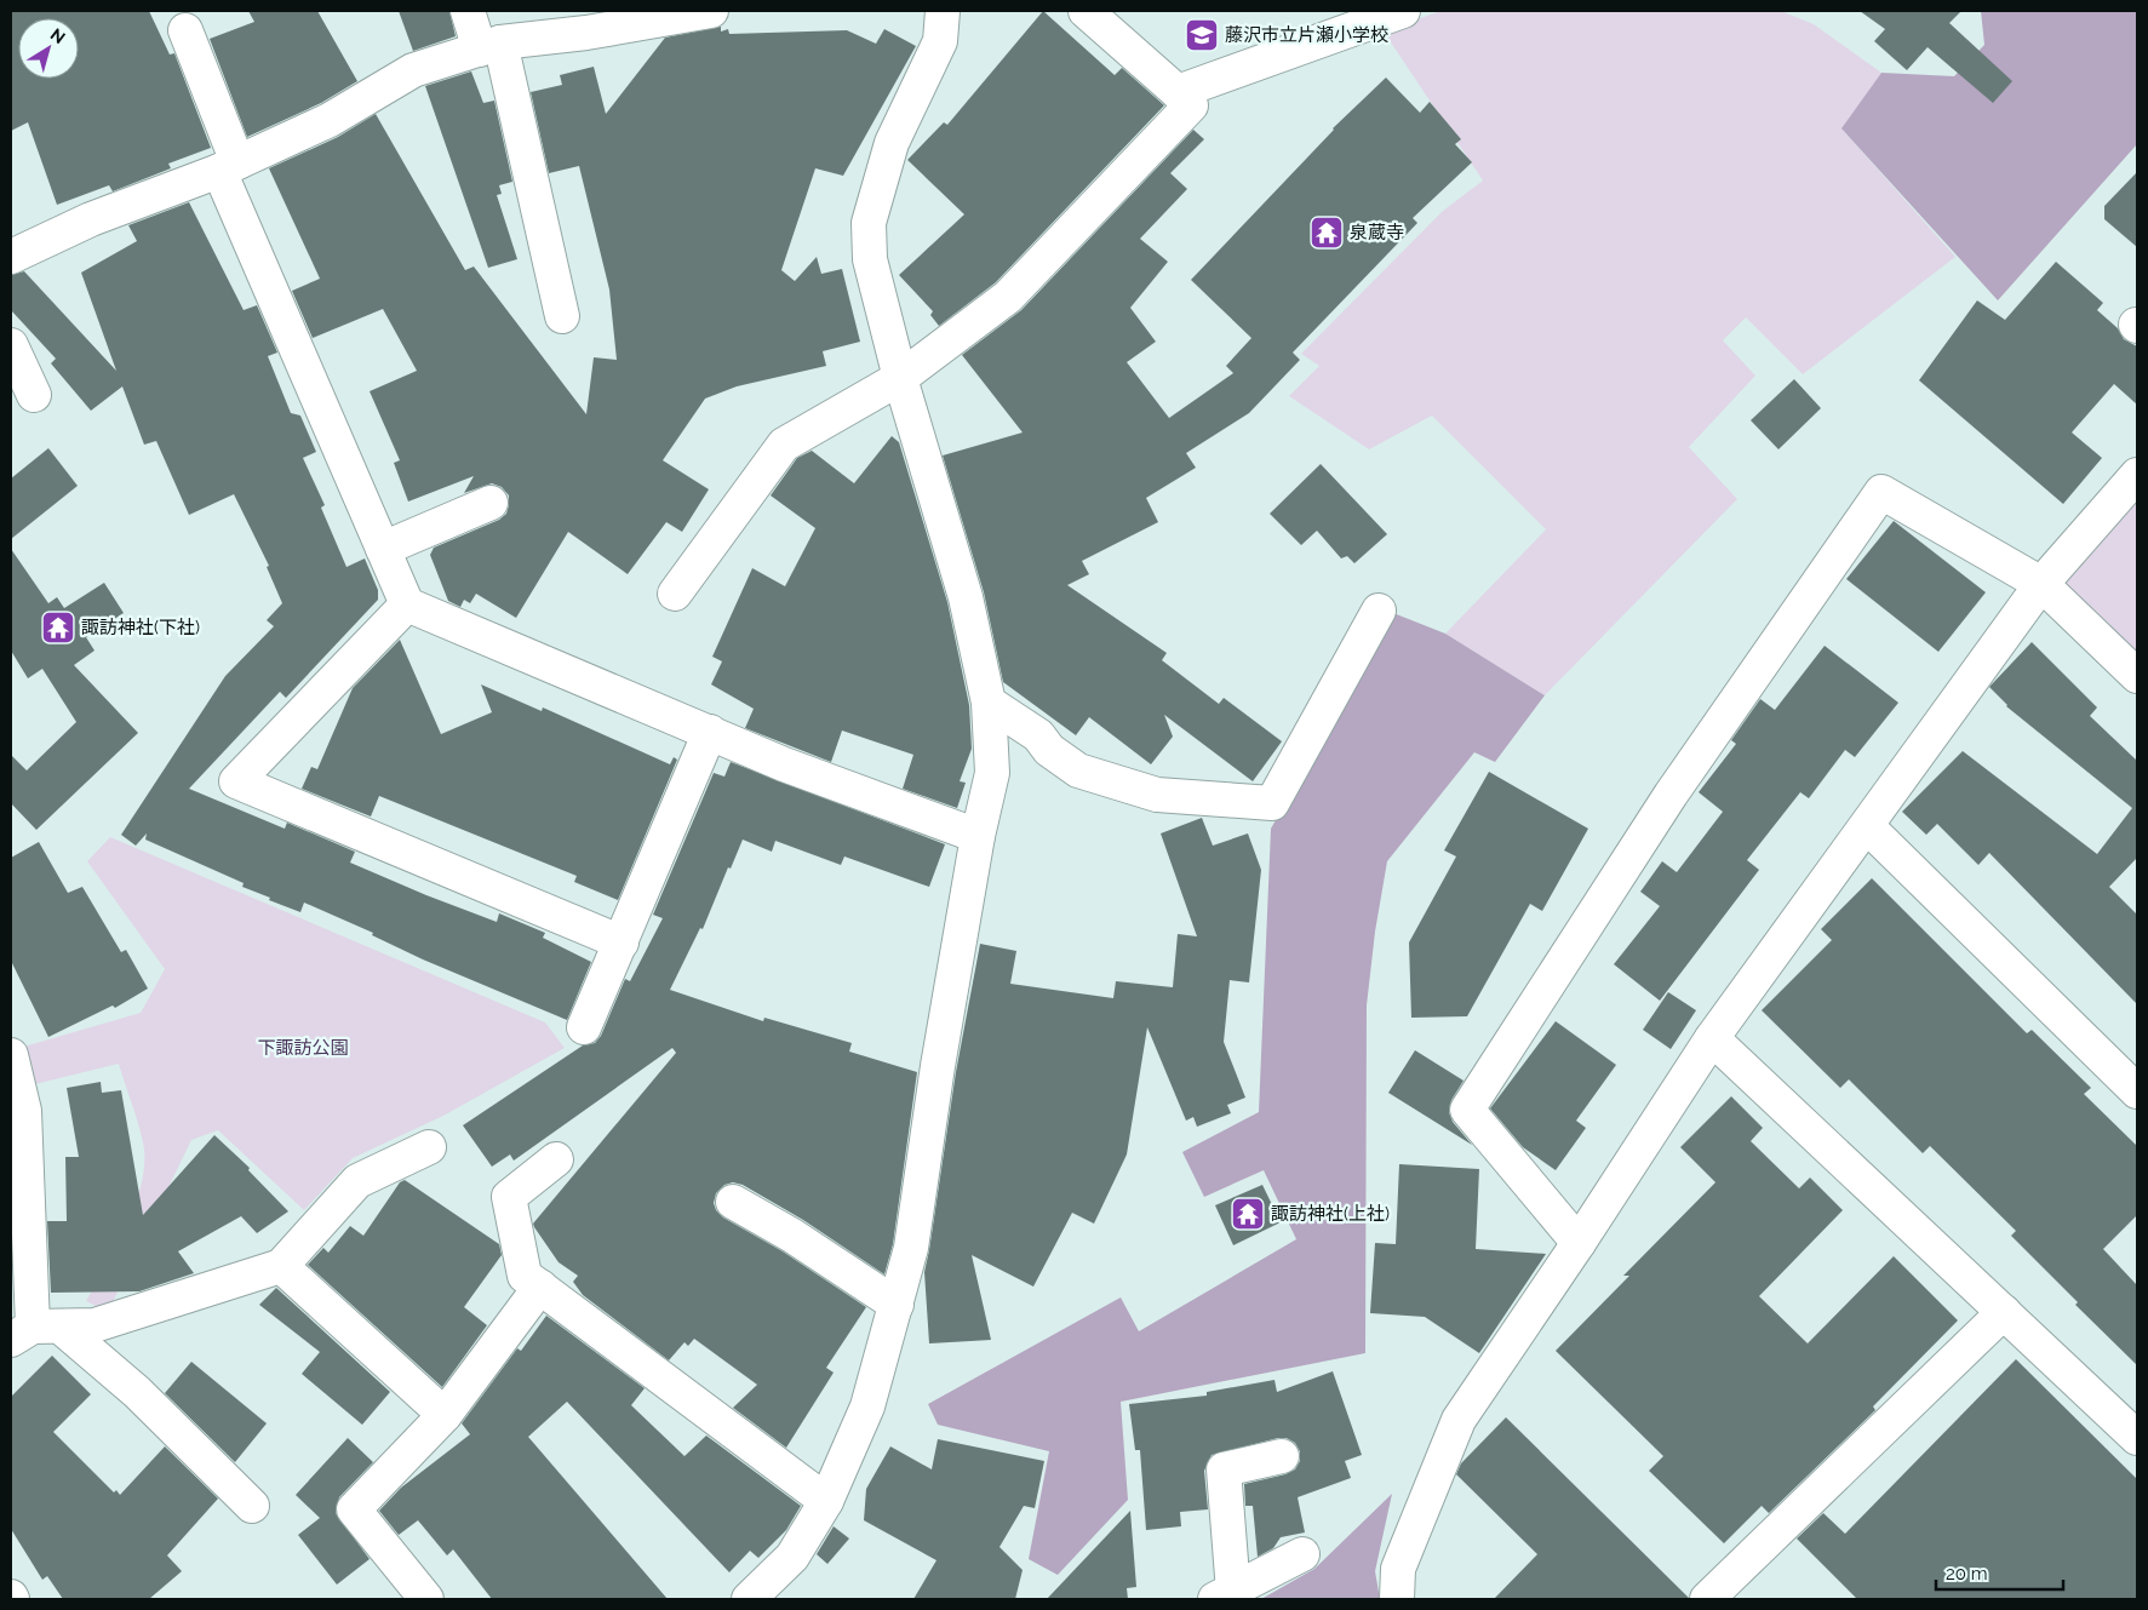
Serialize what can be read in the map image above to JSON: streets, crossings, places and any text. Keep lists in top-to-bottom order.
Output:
{
  "parks": ["下諏訪公園"],
  "places": {
    "school or university": ["藤沢市立片瀬小学校"],
    "temple": ["泉蔵寺", "諏訪神社(下社)", "諏訪神社(上社)"]
  },
  "scale_bar": "20 m",
  "north": "top right"
}
